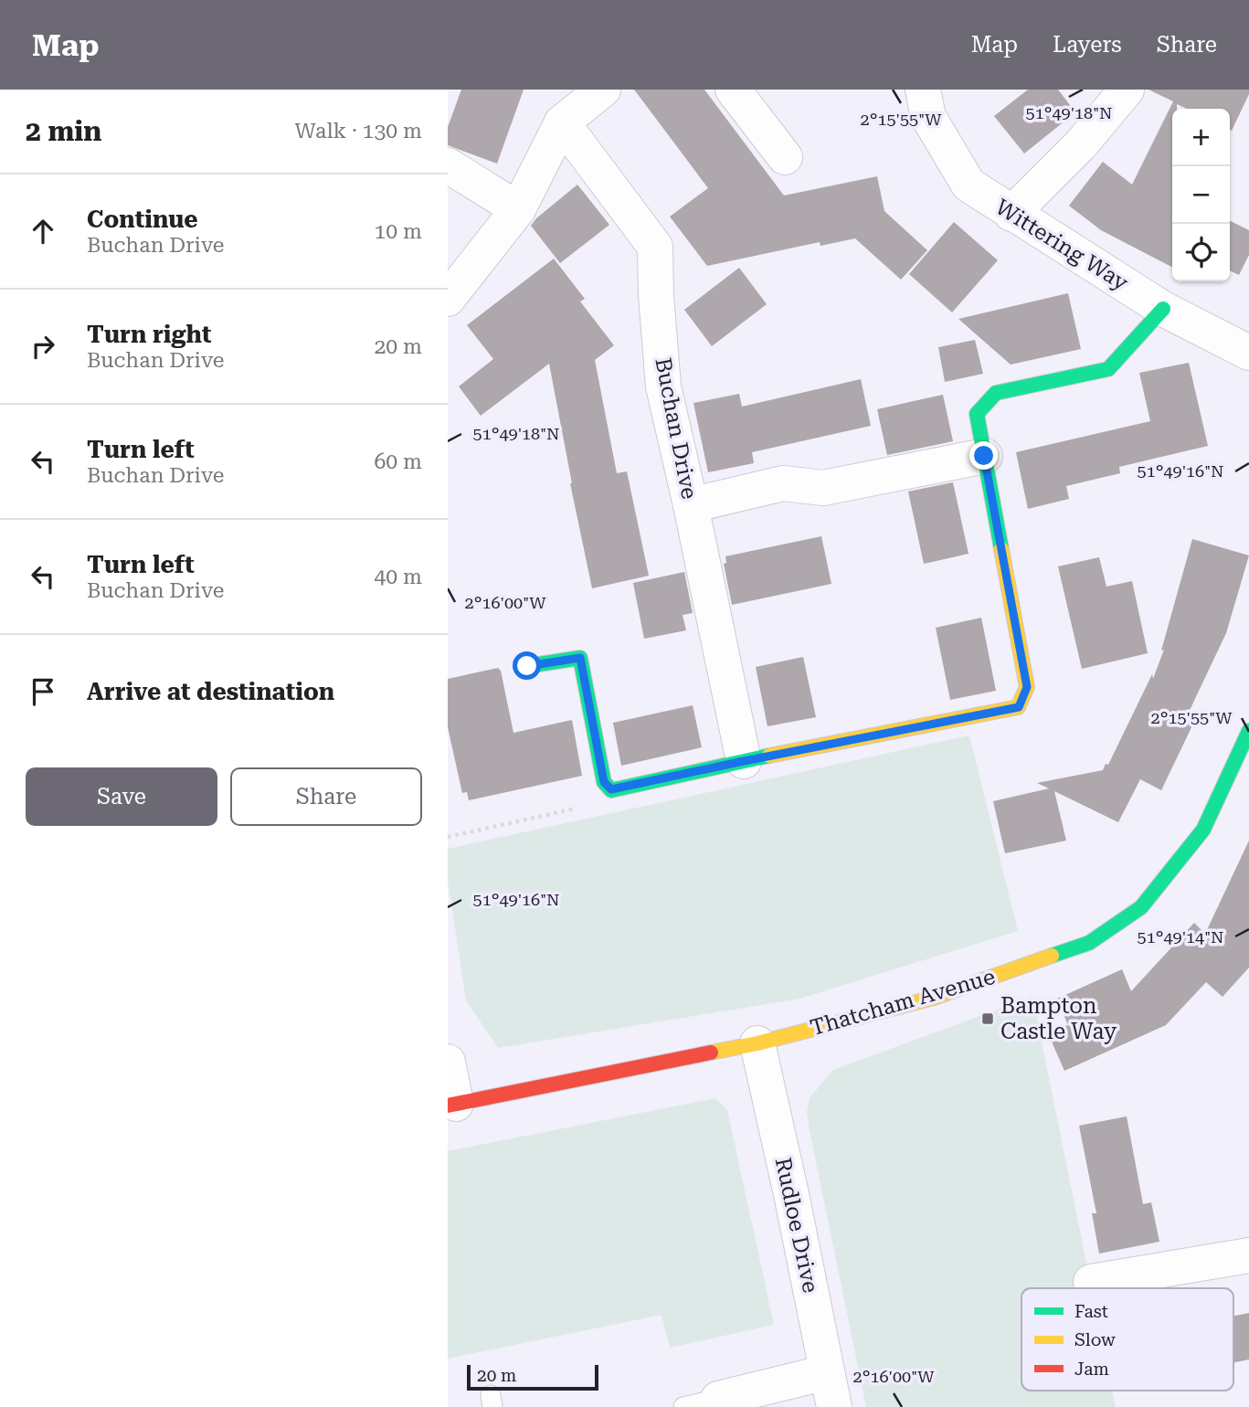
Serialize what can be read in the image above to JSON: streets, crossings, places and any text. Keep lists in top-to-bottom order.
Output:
{
  "streets": {
    "street": [
      "Wittering Way",
      "Buchan Drive",
      "Thatcham Avenue",
      "Rudloe Drive"
    ]
  },
  "crossings": [
    ["Thatcham Avenue", "Rudloe Drive"]
  ],
  "places": {
    "transit": ["Bampton Castle Way"]
  },
  "legend": ["Fast", "Slow", "Jam"],
  "scale_bar": "20 m",
  "page": {
    "header": "Map",
    "nav": ["Map", "Layers", "Share"],
    "heading": ["2 min", "Walk · 130 m"],
    "map_buttons": ["+", "−"],
    "list": [
      ["Continue", "Buchan Drive", "10 m"],
      ["Turn right", "Buchan Drive", "20 m"],
      ["Turn left", "Buchan Drive", "60 m"],
      ["Turn left", "Buchan Drive", "40 m"],
      "Arrive at destination"
    ],
    "buttons": ["Save", "Share"],
    "scale": "20 m"
  },
  "coordinates": [
    "51°49'18\"N",
    "2°15'55\"W",
    "51°49'16\"N",
    "2°16'00\"W",
    "51°49'14\"N"
  ]
}
